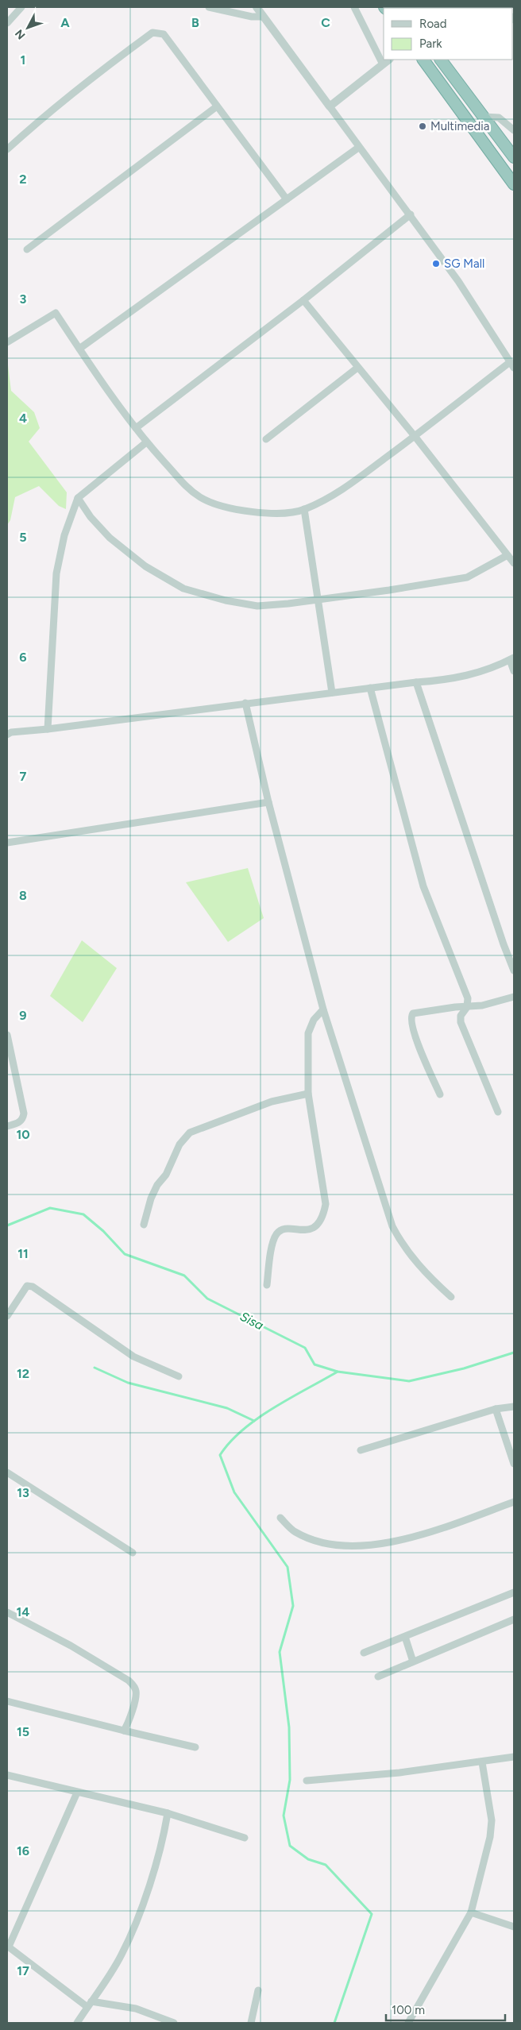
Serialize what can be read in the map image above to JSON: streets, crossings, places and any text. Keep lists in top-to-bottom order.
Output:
{
  "water": ["Sisa"],
  "places": ["Multimedia", "SG Mall"],
  "legend": ["Road", "Park"],
  "scale_bar": "100 m",
  "north": "bottom left",
  "grid": {
    "columns": ["A", "B", "C"],
    "rows": [
      "1",
      "2",
      "3",
      "4",
      "5",
      "6",
      "7",
      "8",
      "9",
      "10",
      "11",
      "12",
      "13",
      "14",
      "15",
      "16",
      "17"
    ]
  }
}
